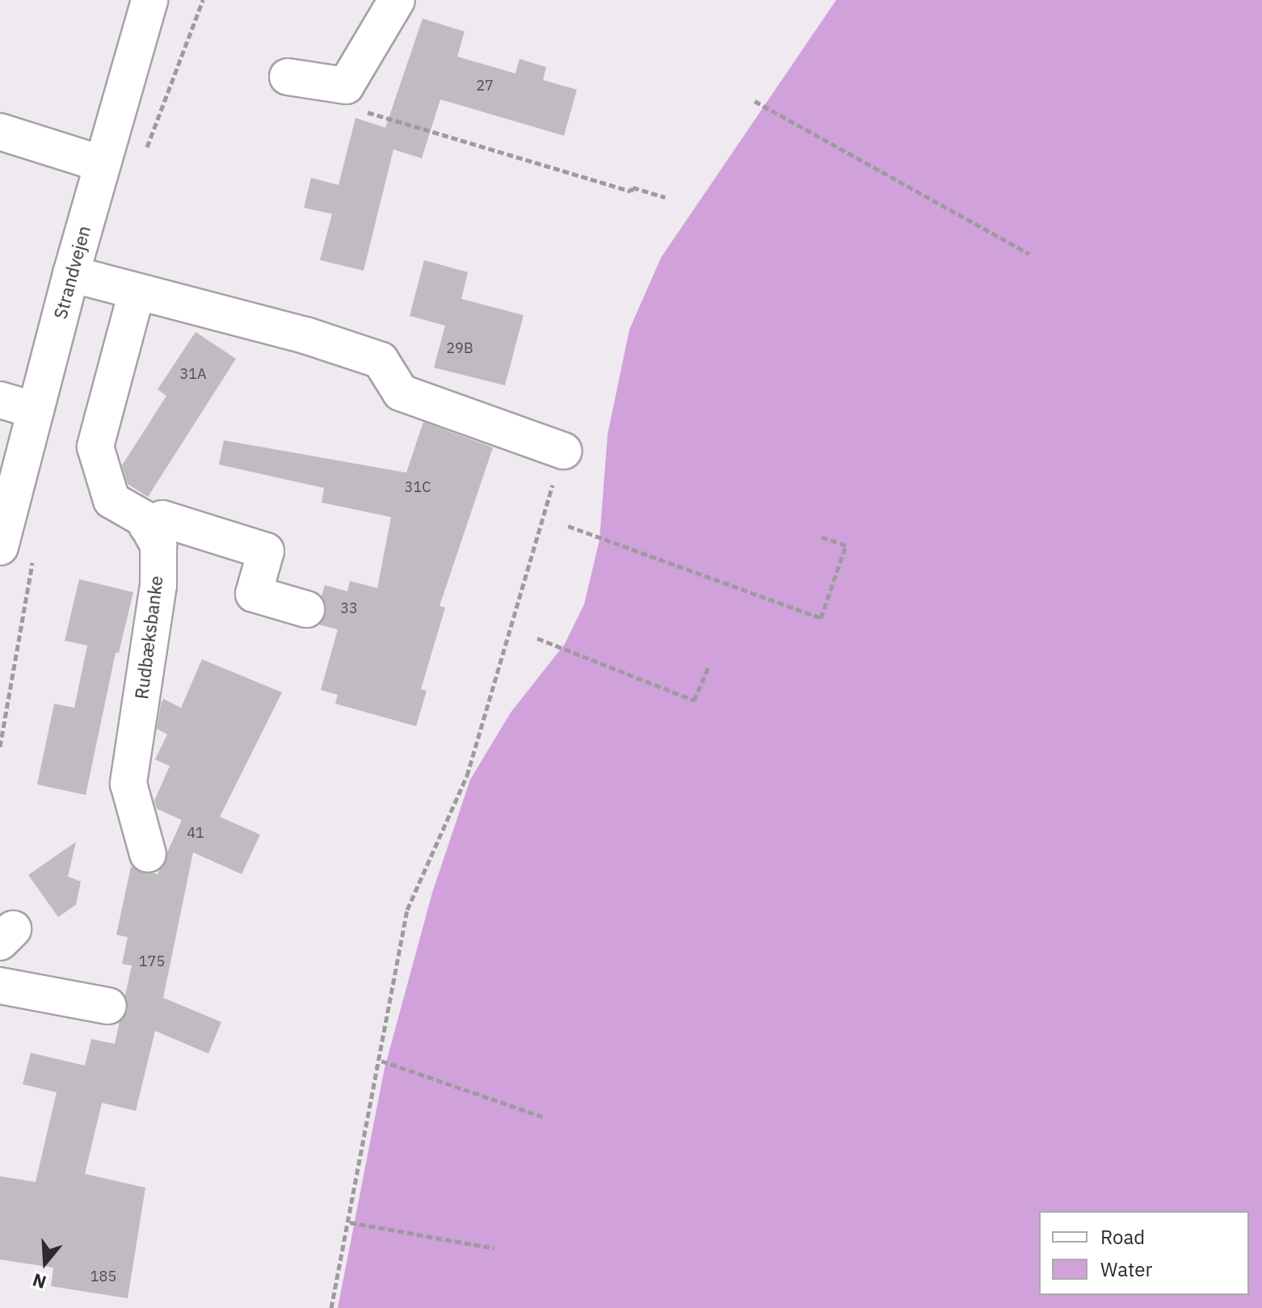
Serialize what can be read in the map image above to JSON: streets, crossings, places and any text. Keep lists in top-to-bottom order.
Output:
{
  "streets": {
    "street": ["Strandvejen", "Rudbæksbanke"]
  },
  "house_numbers": [
    "27",
    "29B",
    "31A",
    "31C",
    "33",
    "41",
    "175",
    "185"
  ],
  "legend": ["Road", "Water"],
  "north": "bottom"
}
